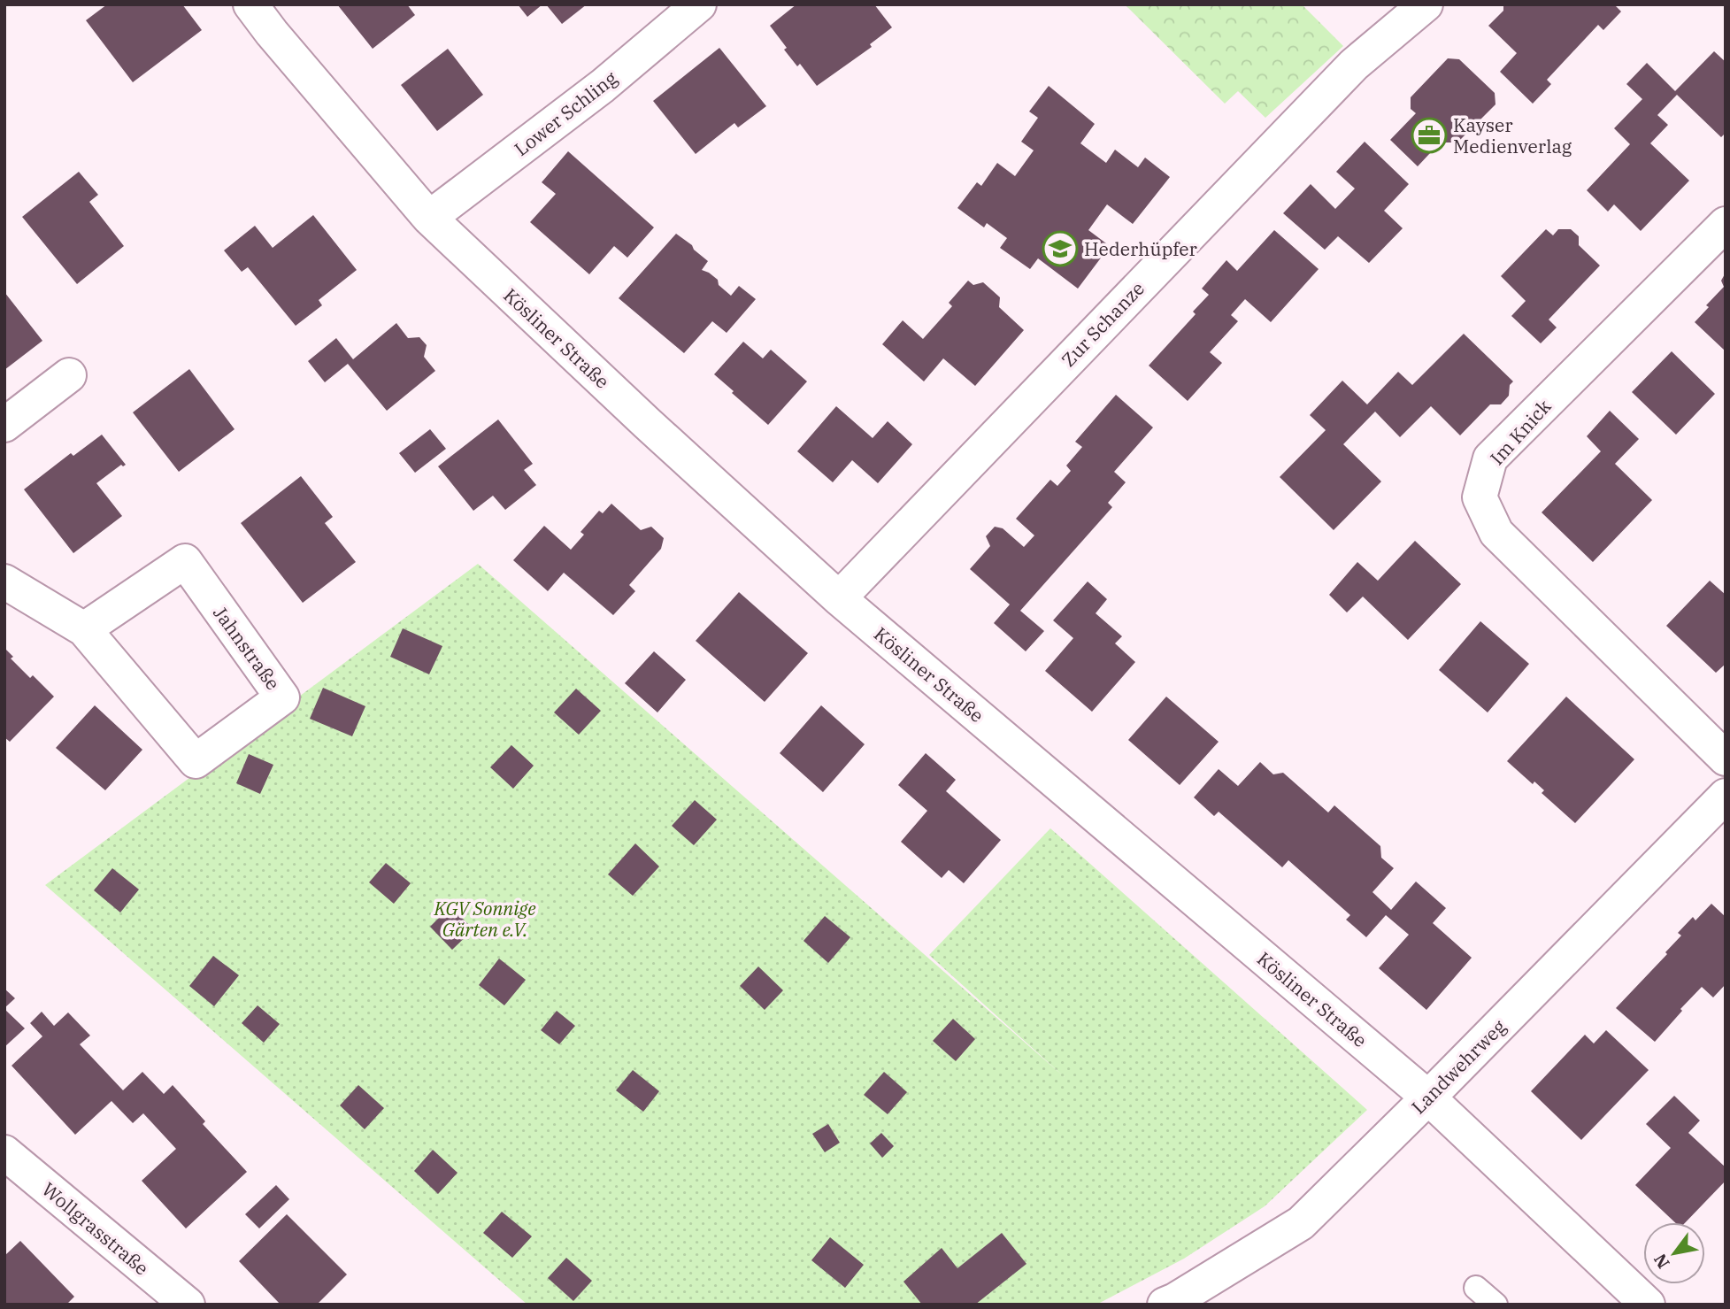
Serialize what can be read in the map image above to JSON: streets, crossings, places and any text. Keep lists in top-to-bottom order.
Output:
{
  "streets": {
    "street": [
      "Lower Schling",
      "Zur Schanze",
      "Kösliner Straße",
      "Im Knick",
      "Jahnstraße",
      "Landwehrweg",
      "Wollgrasstraße"
    ]
  },
  "crossings": [
    ["Lower Schling", "Kösliner Straße"],
    ["Zur Schanze", "Kösliner Straße"],
    ["Kösliner Straße", "Landwehrweg"]
  ],
  "parks": ["KGV Sonnige Gärten e.V."],
  "places": {
    "office": ["Kayser Medienverlag"],
    "school or university": ["Hederhüpfer"]
  },
  "north": "bottom left"
}
